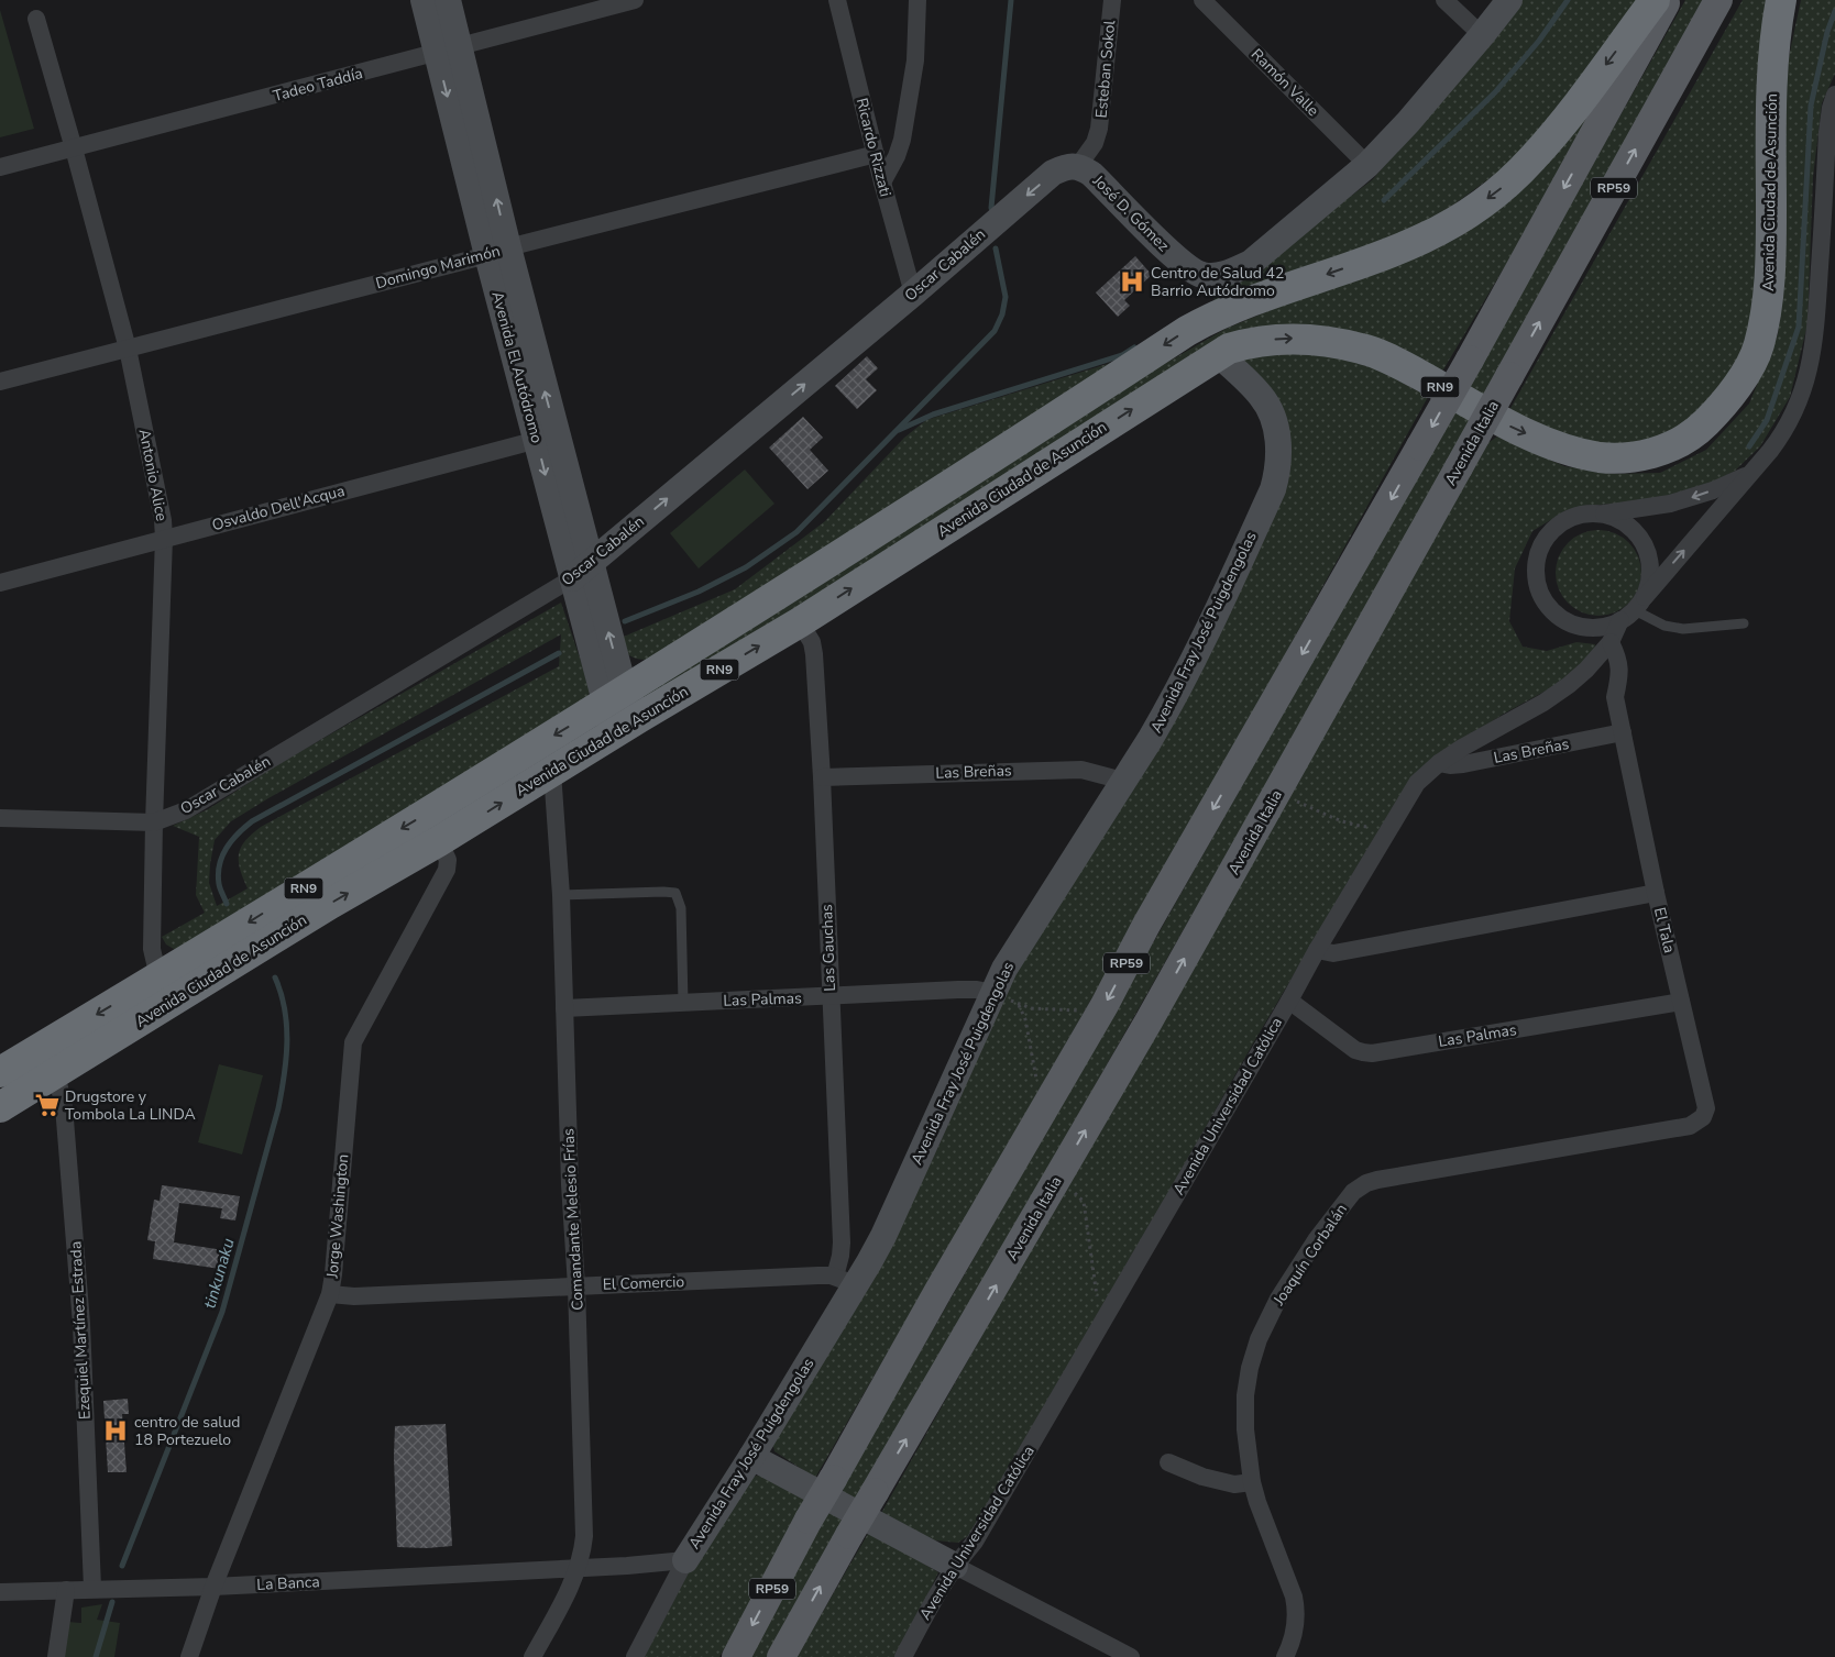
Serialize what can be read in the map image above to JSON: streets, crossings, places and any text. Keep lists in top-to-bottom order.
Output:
{
  "streets": {
    "highway": ["Avenida Ciudad de Asunción", "RN9"],
    "main road": ["RP59", "Avenida Italia"],
    "street": [
      "Esteban Sokol",
      "Ramón Valle",
      "Tadeo Taddía",
      "Ricardo Rizzati",
      "José D. Gómez",
      "Oscar Cabalén",
      "Domingo Marimón",
      "Avenida El Autódromo",
      "Antonio Alice",
      "Osvaldo Dell'Acqua",
      "Avenida Fray José Puigdengolas",
      "Las Breñas",
      "El Tala",
      "Las Gauchas",
      "Las Palmas",
      "Avenida Universidad Católica",
      "Jorge Washington",
      "Comandante Melesio Frías",
      "Joaquín Corbalán",
      "El Comercio",
      "Ezequiel Martínez Estrada",
      "La Banca"
    ]
  },
  "crossings": [
    ["Esteban Sokol", "José D. Gómez"],
    ["Esteban Sokol", "Oscar Cabalén"],
    ["Ramón Valle", "José D. Gómez"],
    ["Tadeo Taddía", "Avenida El Autódromo"],
    ["Tadeo Taddía", "Antonio Alice"],
    ["Ricardo Rizzati", "Oscar Cabalén"],
    ["Ricardo Rizzati", "Domingo Marimón"],
    ["Avenida Ciudad de Asunción", "Avenida El Autódromo"],
    ["Avenida Ciudad de Asunción", "Antonio Alice"],
    ["Avenida Ciudad de Asunción", "Avenida Fray José Puigdengolas"],
    ["Avenida Ciudad de Asunción", "Las Gauchas"],
    ["Avenida Ciudad de Asunción", "Jorge Washington"],
    ["Avenida Ciudad de Asunción", "Comandante Melesio Frías"],
    ["Avenida Ciudad de Asunción", "Ezequiel Martínez Estrada"],
    ["José D. Gómez", "Oscar Cabalén"],
    ["Oscar Cabalén", "Avenida El Autódromo"],
    ["Oscar Cabalén", "Antonio Alice"],
    ["Domingo Marimón", "Avenida El Autódromo"],
    ["Domingo Marimón", "Antonio Alice"],
    ["Avenida El Autódromo", "Osvaldo Dell'Acqua"],
    ["Antonio Alice", "Osvaldo Dell'Acqua"],
    ["Avenida Fray José Puigdengolas", "Las Breñas"],
    ["Avenida Fray José Puigdengolas", "Las Gauchas"],
    ["Avenida Fray José Puigdengolas", "Las Palmas"],
    ["Avenida Fray José Puigdengolas", "El Comercio"],
    ["Avenida Fray José Puigdengolas", "La Banca"],
    ["Las Breñas", "El Tala"],
    ["Las Breñas", "Las Gauchas"],
    ["Las Breñas", "Avenida Universidad Católica"],
    ["El Tala", "Las Palmas"],
    ["El Tala", "Avenida Universidad Católica"],
    ["El Tala", "Joaquín Corbalán"],
    ["Las Gauchas", "Las Palmas"],
    ["Las Gauchas", "El Comercio"],
    ["Las Palmas", "Avenida Universidad Católica"],
    ["Las Palmas", "Comandante Melesio Frías"],
    ["Jorge Washington", "El Comercio"],
    ["Jorge Washington", "La Banca"],
    ["Comandante Melesio Frías", "El Comercio"],
    ["Comandante Melesio Frías", "La Banca"],
    ["Ezequiel Martínez Estrada", "La Banca"]
  ],
  "water": ["tinkunaku"],
  "places": {
    "hospital": ["Centro de Salud 42 Barrio Autódromo", "centro de salud 18 Portezuelo"],
    "supermarket": ["Drugstore y Tombola La LINDA"]
  }
}
